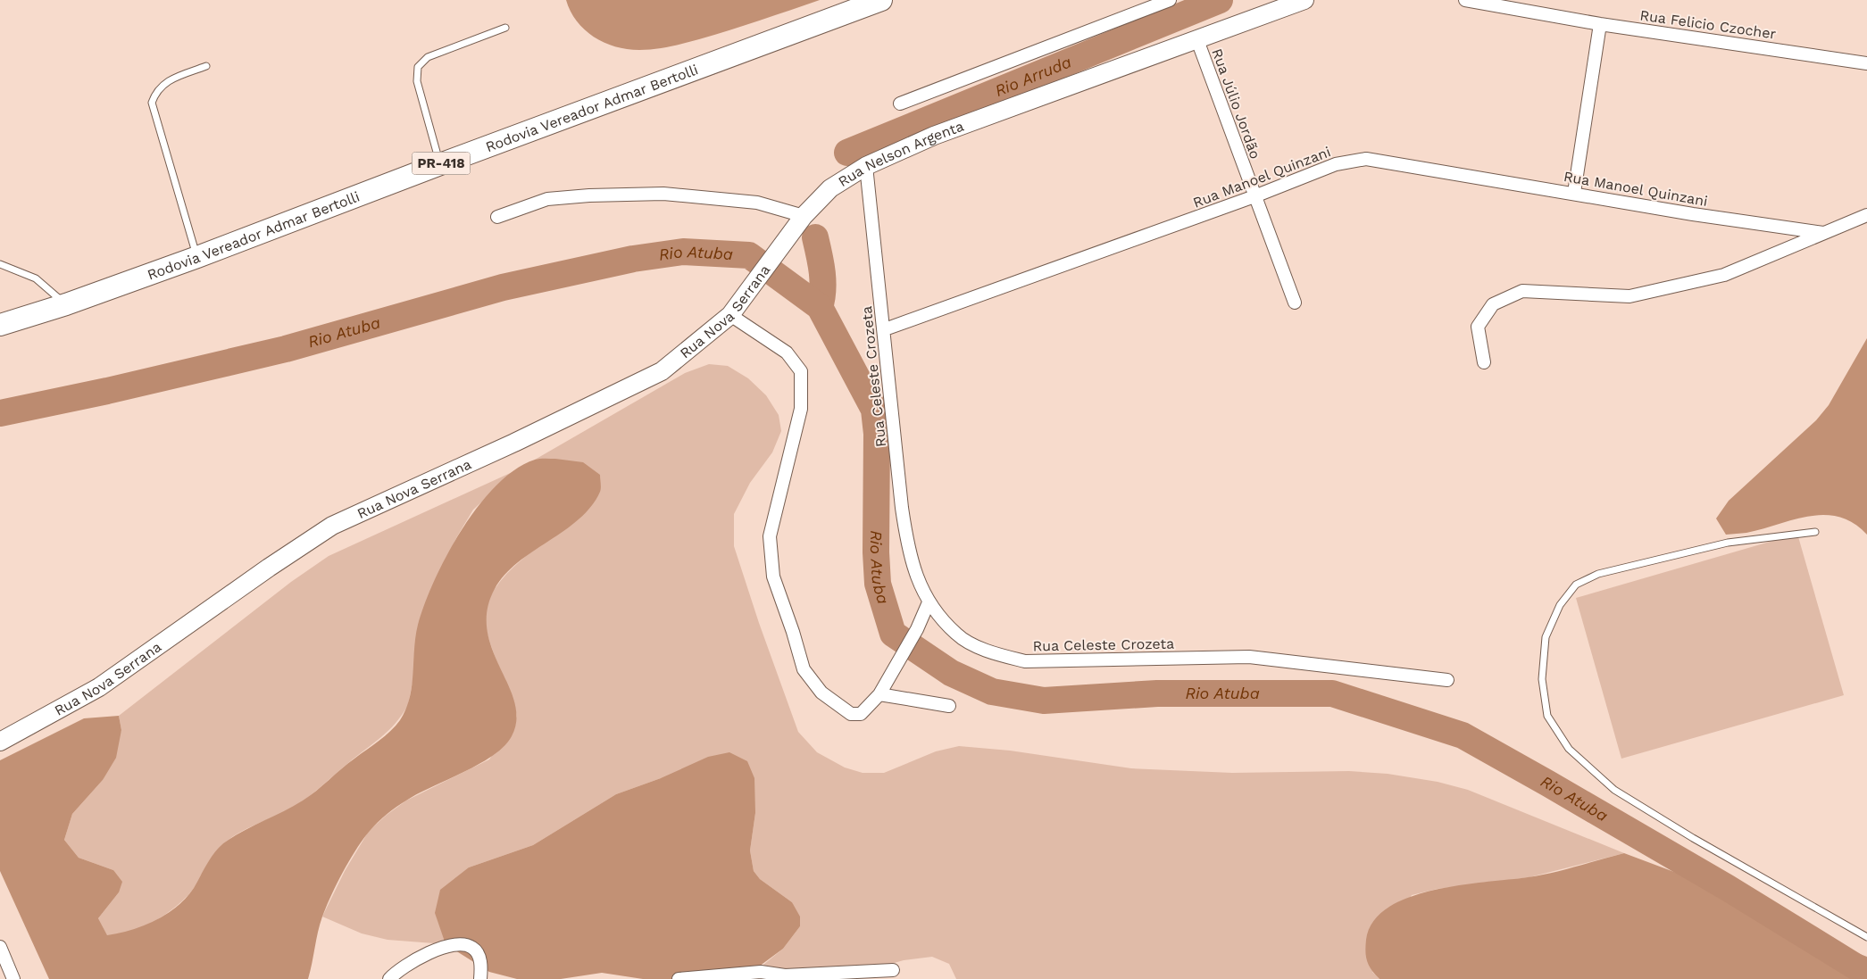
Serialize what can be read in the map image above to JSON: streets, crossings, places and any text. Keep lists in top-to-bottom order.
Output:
{
  "streets": {
    "highway": ["Rodovia Vereador Admar Bertolli", "PR-418"],
    "main road": ["Rua Nelson Argenta", "Rua Nova Serrana"],
    "street": [
      "Rua Felicio Czocher",
      "Rua Júlio Jordão",
      "Rua Manoel Quinzani",
      "Rua Celeste Crozeta"
    ]
  },
  "crossings": [
    ["Rua Júlio Jordão", "Rua Nelson Argenta"],
    ["Rua Júlio Jordão", "Rua Manoel Quinzani"],
    ["Rua Nelson Argenta", "Rua Nova Serrana"],
    ["Rua Nelson Argenta", "Rua Celeste Crozeta"],
    ["Rua Manoel Quinzani", "Rua Celeste Crozeta"]
  ],
  "water": ["Rio Arruda", "Rio Atuba"]
}
